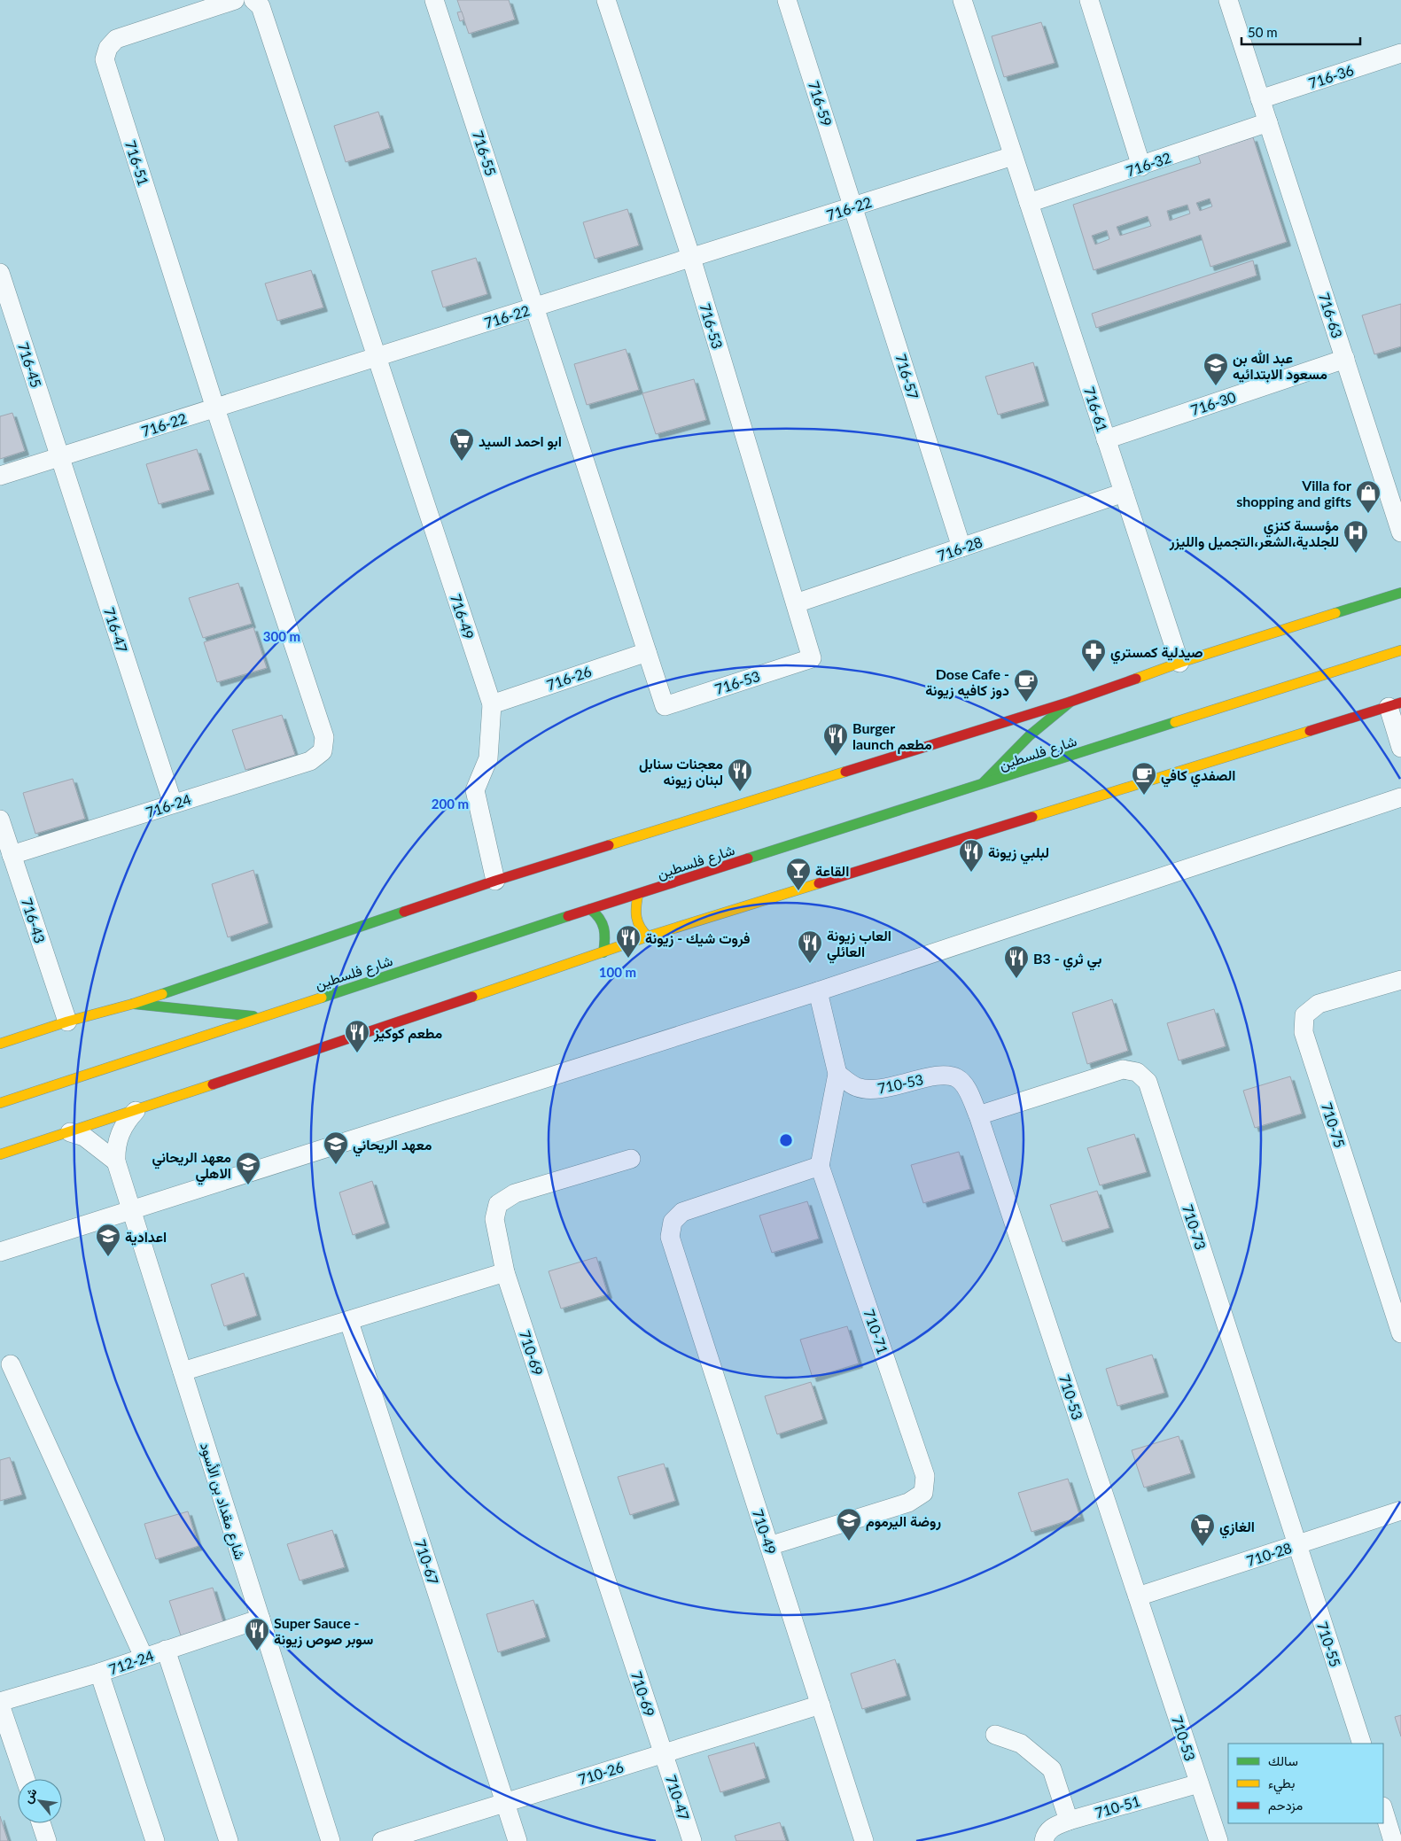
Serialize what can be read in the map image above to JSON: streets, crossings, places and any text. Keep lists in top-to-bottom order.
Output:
{
  "streets": {
    "main road": ["شارع فلسطين"],
    "street": [
      "716-36",
      "716-59",
      "716-55",
      "716-51",
      "716-32",
      "716-22",
      "716-63",
      "716-53",
      "716-45",
      "716-57",
      "716-30",
      "716-61",
      "716-28",
      "716-49",
      "716-47",
      "716-26",
      "716-24",
      "716-43",
      "710-53",
      "710-75",
      "710-73",
      "710-71",
      "710-69",
      "شارع مقداد بن الأسود",
      "710-49",
      "710-28",
      "710-67",
      "710-55",
      "712-24",
      "710-26",
      "710-47",
      "710-51"
    ]
  },
  "crossings": [
    ["716-36", "716-63"],
    ["716-59", "716-22"],
    ["716-59", "716-57"],
    ["716-55", "716-22"],
    ["716-55", "716-53"],
    ["716-51", "716-22"],
    ["716-51", "716-24"],
    ["716-32", "716-63"],
    ["716-32", "716-61"],
    ["716-22", "716-53"],
    ["716-22", "716-45"],
    ["716-22", "716-57"],
    ["716-22", "716-61"],
    ["716-22", "716-49"],
    ["716-22", "716-47"],
    ["716-22", "716-24"],
    ["716-63", "716-30"],
    ["716-53", "716-28"],
    ["716-53", "716-26"],
    ["716-45", "716-47"],
    ["716-57", "716-28"],
    ["716-30", "716-61"],
    ["716-61", "716-28"],
    ["716-49", "716-26"],
    ["716-47", "716-24"],
    ["716-24", "716-43"],
    ["710-53", "710-73"],
    ["710-53", "710-28"],
    ["710-53", "710-51"],
    ["710-73", "710-28"],
    ["710-73", "710-55"],
    ["710-71", "710-49"],
    ["710-69", "710-26"],
    ["710-69", "710-47"],
    ["شارع مقداد بن الأسود", "712-24"],
    ["710-49", "710-26"],
    ["710-28", "710-55"],
    ["710-67", "710-26"],
    ["710-26", "710-47"]
  ],
  "places": {
    "school or university": [
      "عبد الله بن مسعود الابتدائيه",
      "معهد الريحاني",
      "معهد الريحاني الاهلي",
      "اعدادية",
      "روضة اليرموم"
    ],
    "supermarket": ["ابو احمد السيد", "الغازي"],
    "shop": ["Villa for shopping and gifts"],
    "hospital": ["مؤسسة كنزي للجلدية،الشعر،التجميل والليزر"],
    "pharmacy": ["صيدلية كمستري"],
    "cafe": ["Dose Cafe - دوز كافيه زيونة", "الصفدي كافي"],
    "restaurant": [
      "Burger launch مطعم",
      "معجنات سنابل لبنان زيونه",
      "لبلبي زيونة",
      "فروت شيك - زيونة",
      "العاب زيونة العائلي",
      "B3 - بي ثري",
      "مطعم كوكيز",
      "Super Sauce - سوبر صوص زيونة"
    ],
    "bar": ["القاعة"]
  },
  "legend": ["سالك", "بطيء", "مزدحم"],
  "scale_bar": "50 m",
  "north": "top left",
  "rings": ["300 m", "200 m", "100 m"]
}
